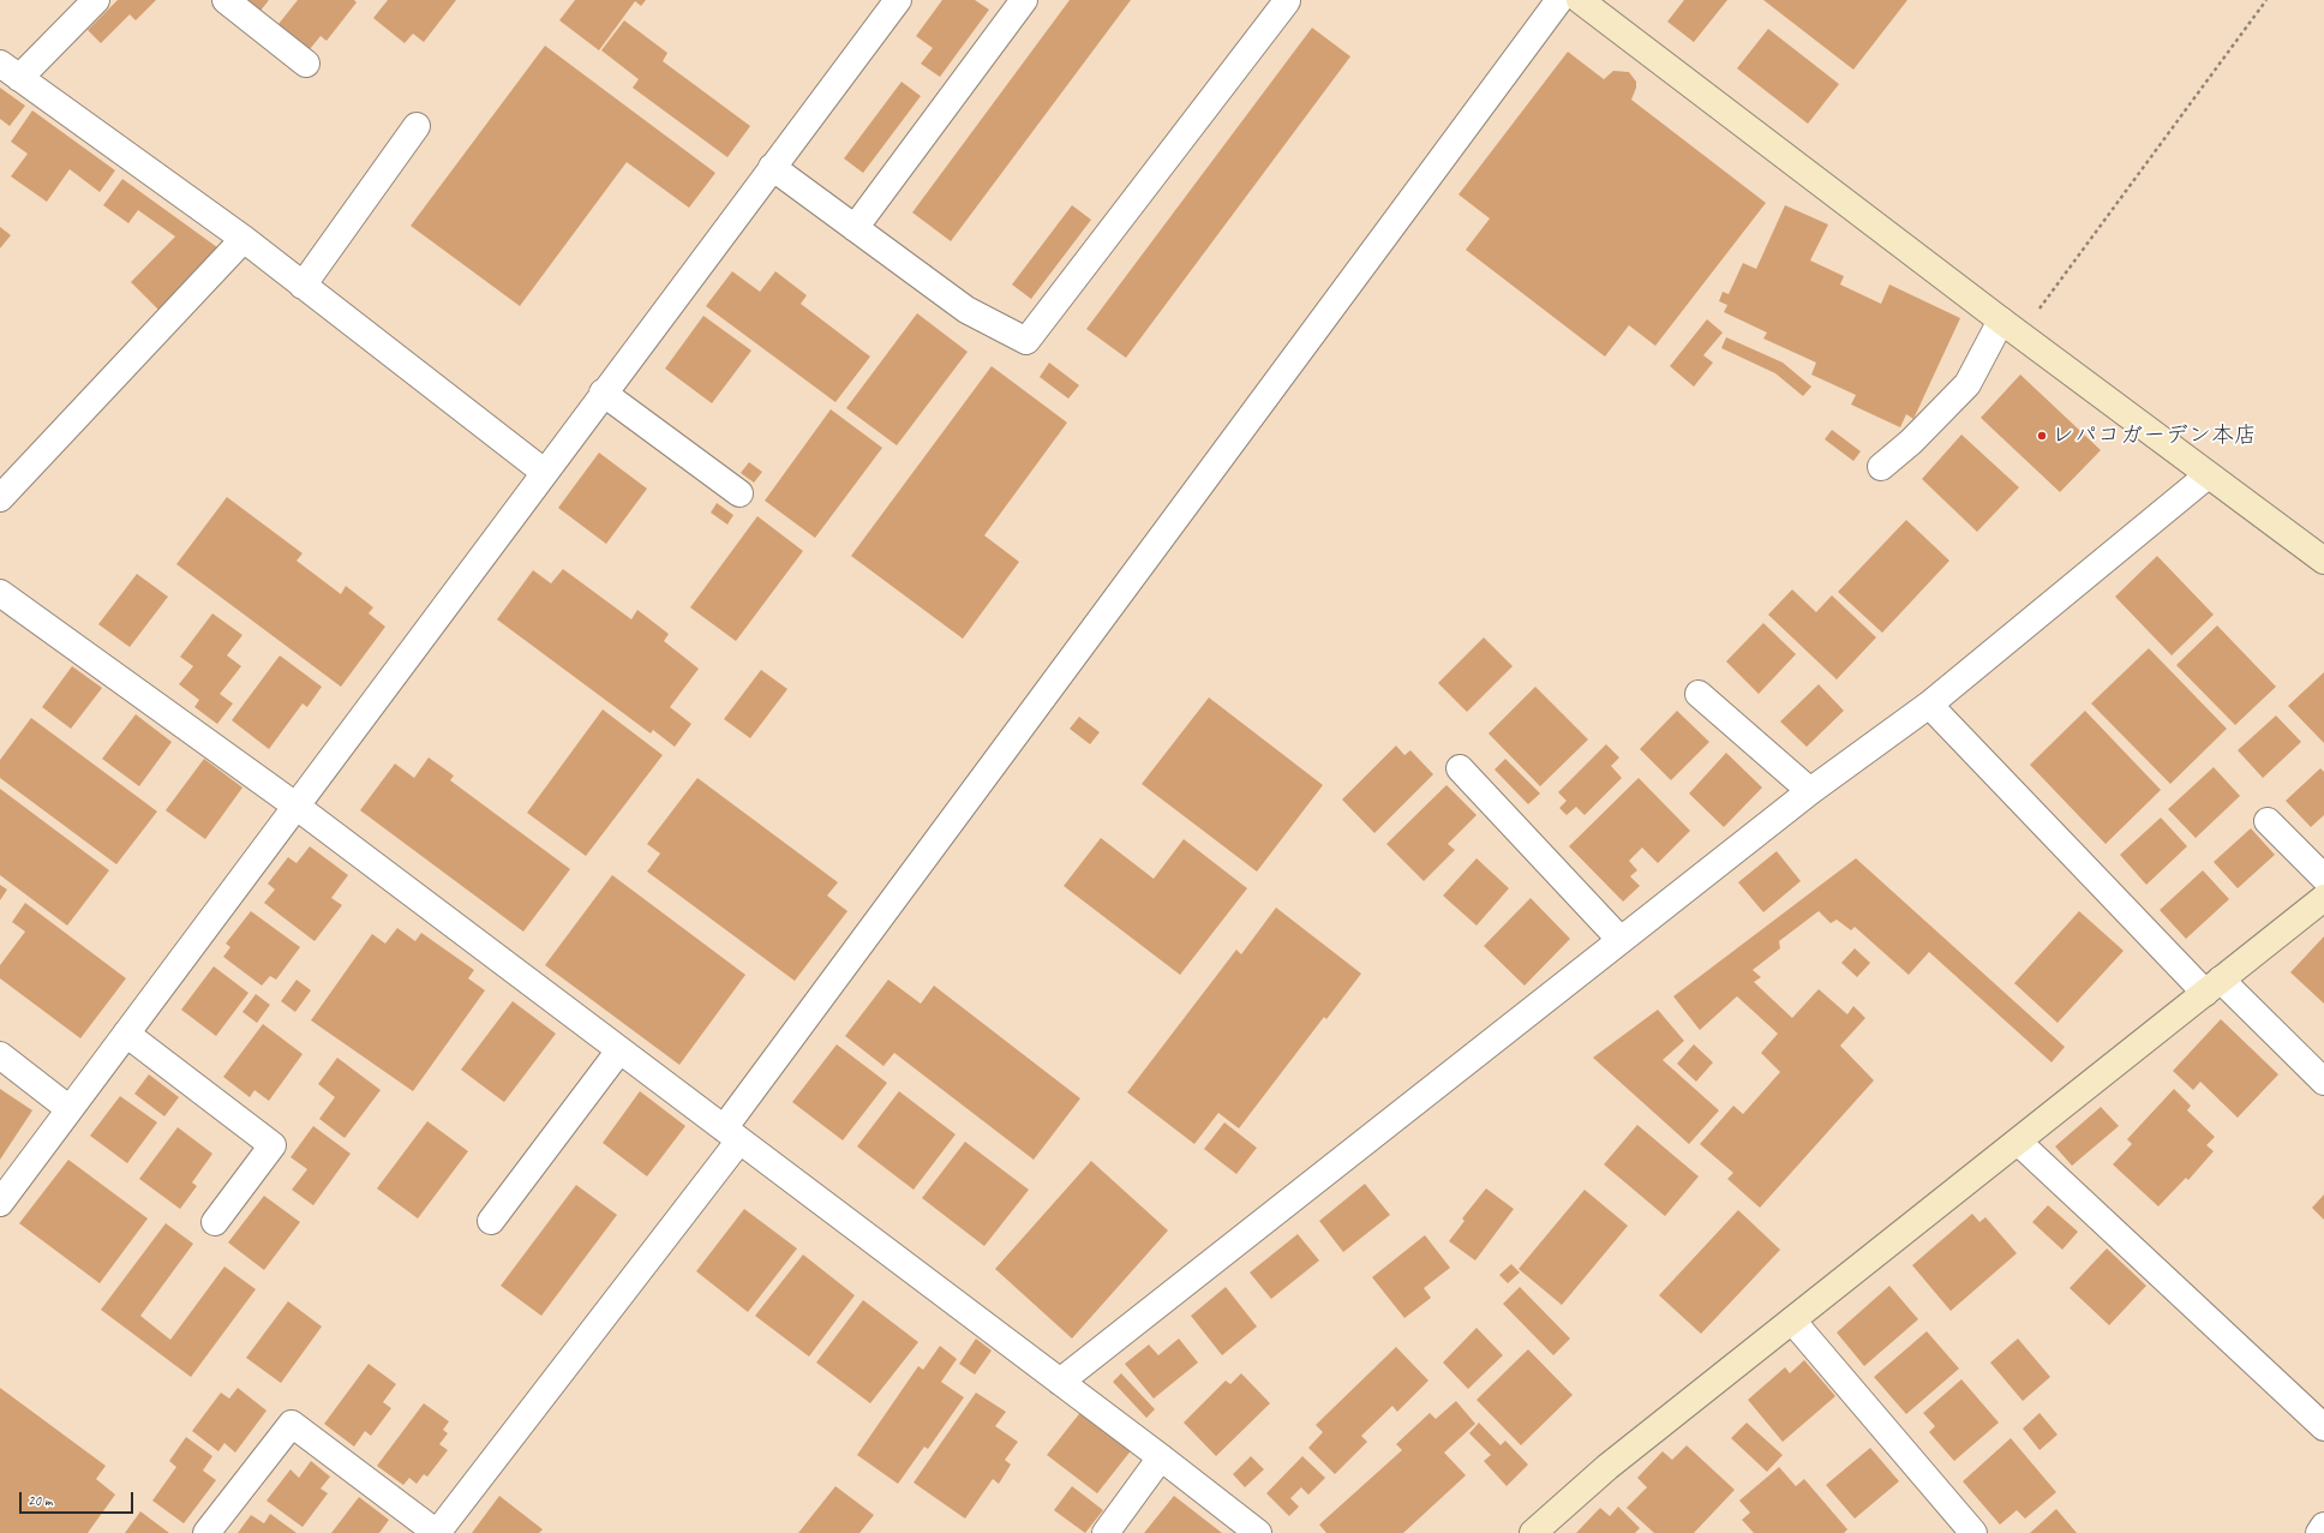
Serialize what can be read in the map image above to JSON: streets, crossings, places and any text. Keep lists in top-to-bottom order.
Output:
{
  "places": ["レパコガーデン本店"],
  "scale_bar": "20 m"
}
